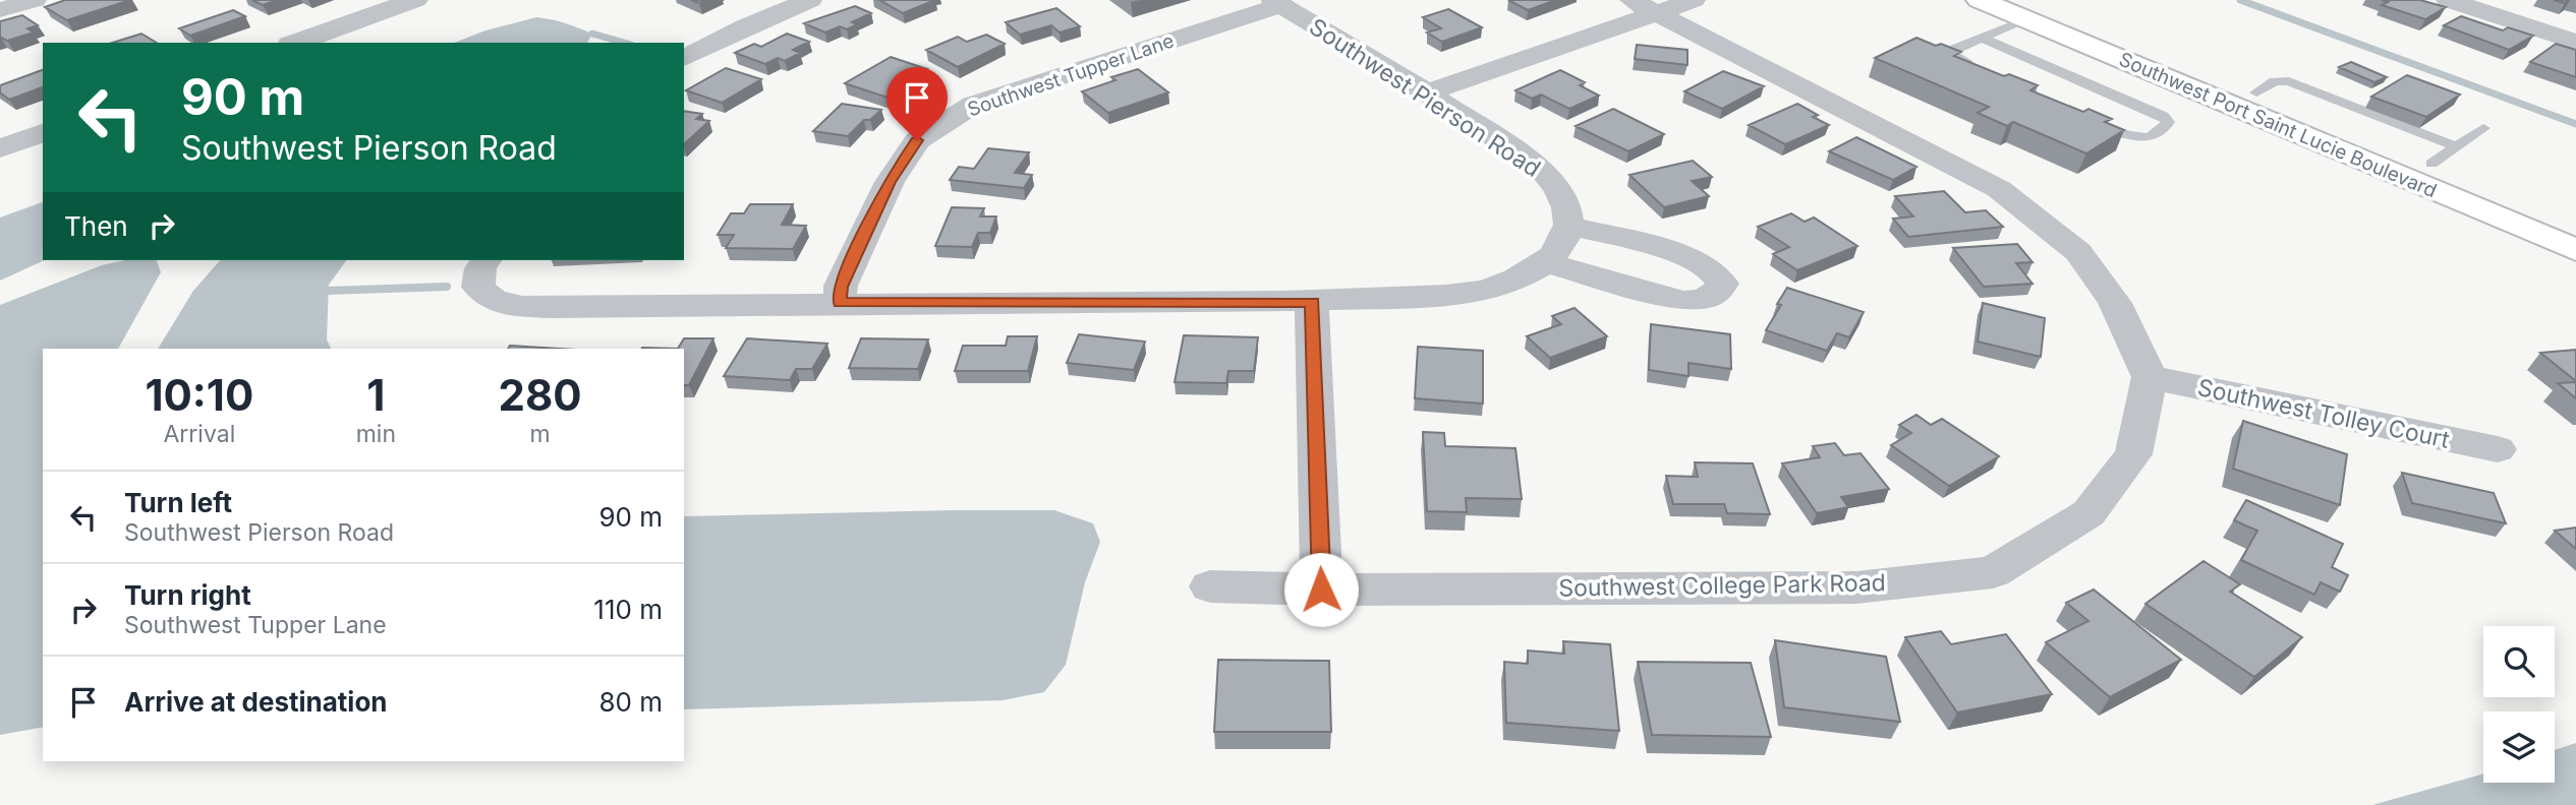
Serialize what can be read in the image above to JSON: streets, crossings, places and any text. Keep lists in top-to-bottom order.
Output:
{
  "streets": {
    "main road": ["Southwest Port Saint Lucie Boulevard"],
    "street": [
      "Southwest Tupper Lane",
      "Southwest Pierson Road",
      "Southwest Tolley Court",
      "Southwest College Park Road"
    ]
  },
  "crossings": [
    ["Southwest Tupper Lane", "Southwest Pierson Road"],
    ["Southwest Tolley Court", "Southwest College Park Road"]
  ],
  "page": {
    "turn": ["90 m", "Southwest Pierson Road"],
    "then": "Then",
    "eta": [
      "10:10",
      "Arrival",
      "1",
      "min",
      "280",
      "m"
    ],
    "list": [
      {
        "name": "Turn left",
        "note": "Southwest Pierson Road",
        "value": "90 m"
      },
      {
        "name": "Turn right",
        "note": "Southwest Tupper Lane",
        "value": "110 m"
      },
      {
        "name": "Arrive at destination",
        "value": "80 m"
      }
    ]
  }
}
